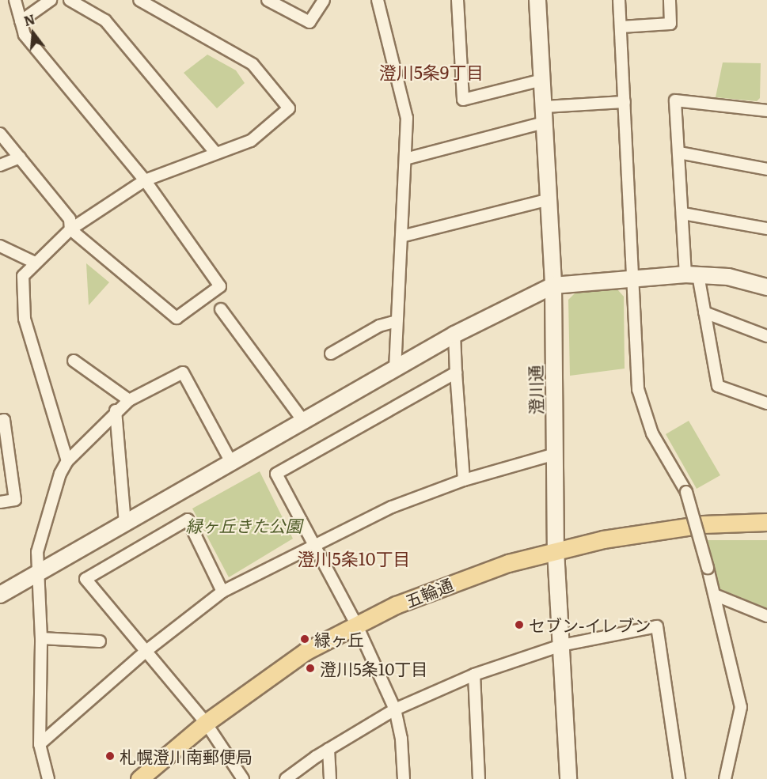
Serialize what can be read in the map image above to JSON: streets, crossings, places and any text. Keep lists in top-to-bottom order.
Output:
{
  "streets": {
    "main road": ["五輪通"],
    "street": ["澄川通"]
  },
  "crossings": [
    ["澄川通", "五輪通"]
  ],
  "districts": ["澄川5条9丁目", "澄川5条10丁目"],
  "parks": ["緑ヶ丘きた公園"],
  "places": [
    "セブン-イレブン",
    "緑ヶ丘",
    "澄川5条10丁目",
    "札幌澄川南郵便局"
  ],
  "north": "top"
}
